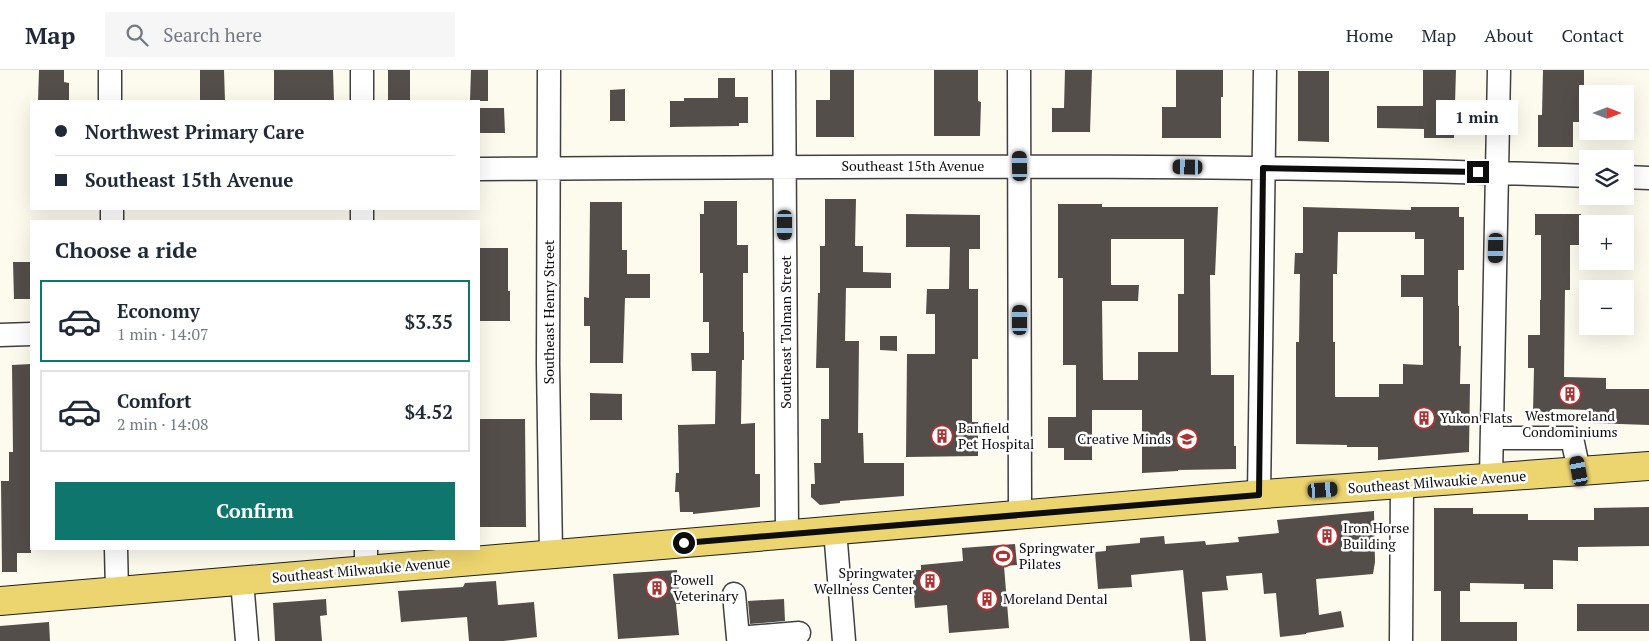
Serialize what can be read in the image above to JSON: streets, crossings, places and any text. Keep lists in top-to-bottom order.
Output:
{
  "streets": {
    "main road": ["Southeast Milwaukie Avenue"],
    "street": ["Southeast 15th Avenue", "Southeast Henry Street", "Southeast Tolman Street"]
  },
  "crossings": [
    ["Southeast 15th Avenue", "Southeast Henry Street"],
    ["Southeast 15th Avenue", "Southeast Tolman Street"],
    ["Southeast Henry Street", "Southeast Milwaukie Avenue"],
    ["Southeast Tolman Street", "Southeast Milwaukie Avenue"]
  ],
  "places": {
    "building": [
      "Westmoreland Condominiums",
      "Yukon Flats",
      "Banfield Pet Hospital",
      "Iron Horse Building",
      "Springwater Wellness Center",
      "Powell Veterinary",
      "Moreland Dental"
    ],
    "school or university": ["Creative Minds"],
    "sports": ["Springwater Pilates"]
  },
  "north": "right",
  "page": {
    "header": "Map",
    "search": "Search here",
    "nav": [
      "Home",
      "Map",
      "About",
      "Contact"
    ],
    "map_buttons": ["+", "−"],
    "bubble": "1 min",
    "banner": ["Northwest Primary Care", "Southeast 15th Avenue"],
    "heading": "Choose a ride",
    "list": [
      {
        "name": "Economy",
        "note": "1 min · 14:07",
        "value": "$3.35"
      },
      {
        "name": "Comfort",
        "note": "2 min · 14:08",
        "value": "$4.52"
      }
    ],
    "buttons": "Confirm"
  }
}
